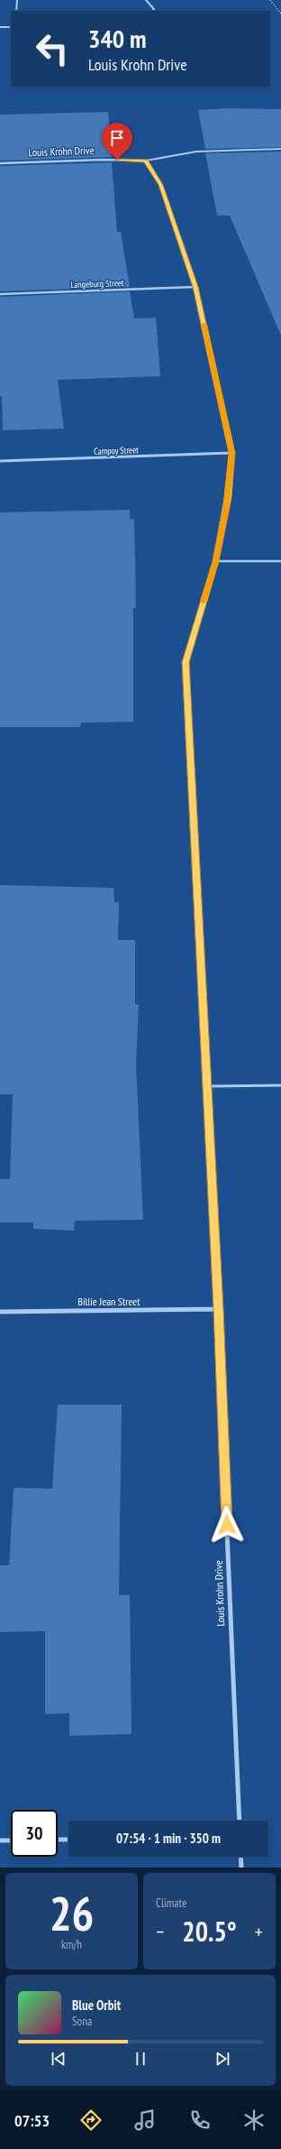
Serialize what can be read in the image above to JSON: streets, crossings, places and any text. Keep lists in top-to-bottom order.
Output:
{
  "streets": {
    "street": [
      "Louis Krohn Drive",
      "Langeburg Street",
      "Campoy Street",
      "Billie Jean Street"
    ]
  },
  "crossings": [
    ["Louis Krohn Drive", "Langeburg Street"],
    ["Louis Krohn Drive", "Campoy Street"],
    ["Louis Krohn Drive", "Billie Jean Street"]
  ],
  "page": {
    "turn": ["340 m", "Louis Krohn Drive"],
    "limit": "30",
    "trip": "07:54 · 1 min · 350 m",
    "tile": [
      ["26", "km/h"],
      "Climate"
    ],
    "heat": ["−", "20.5°", "+"],
    "song": ["Blue Orbit", "Sona"],
    "tabs": "07:53"
  }
}
